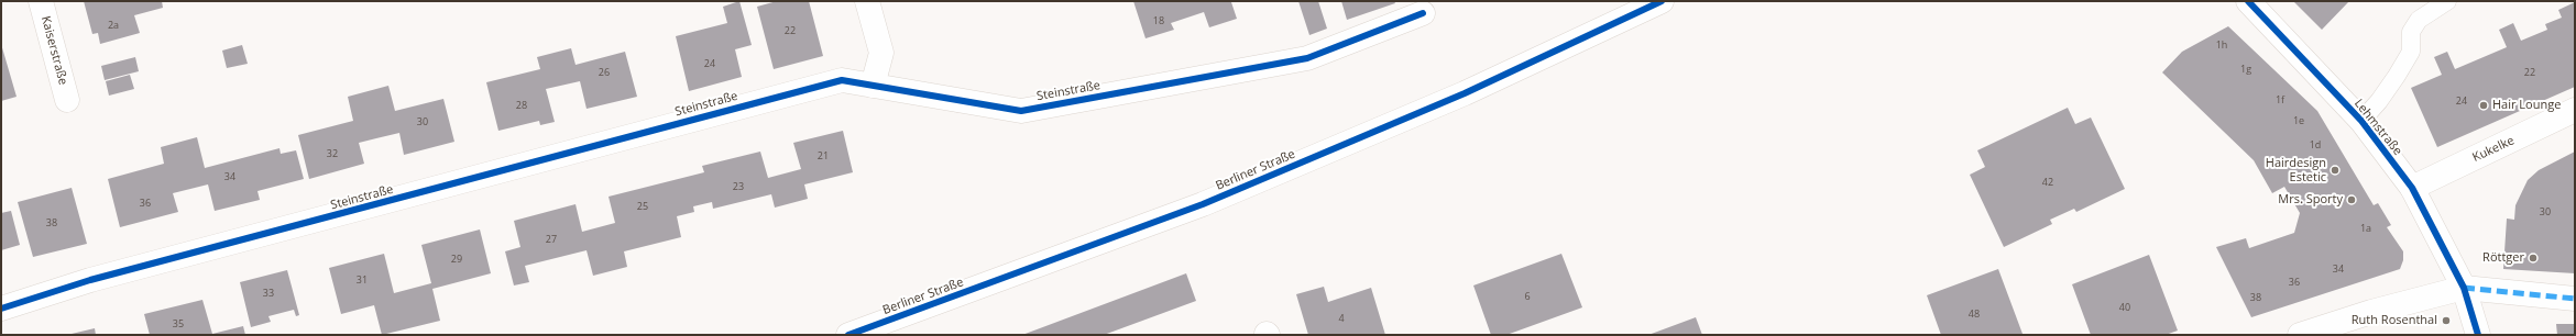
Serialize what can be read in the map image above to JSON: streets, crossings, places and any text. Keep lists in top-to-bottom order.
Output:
{
  "streets": {
    "street": [
      "Kaiserstraße",
      "Steinstraße",
      "Lehmstraße",
      "Kukelke",
      "Berliner Straße"
    ]
  },
  "crossings": [
    ["Lehmstraße", "Kukelke"]
  ],
  "places": [
    "Hair Lounge",
    "Hairdesign Estetic",
    "Mrs. Sporty",
    "Röttger",
    "Ruth Rosenthal"
  ],
  "house_numbers": [
    "18",
    "2a",
    "22",
    "1h",
    "24",
    "1g",
    "26",
    "22",
    "1f",
    "24",
    "28",
    "1e",
    "30",
    "1d",
    "32",
    "21",
    "34",
    "42",
    "23",
    "36",
    "25",
    "30",
    "38",
    "1a",
    "27",
    "29",
    "34",
    "31",
    "36",
    "33",
    "6",
    "38",
    "40",
    "48",
    "4",
    "35"
  ]
}
